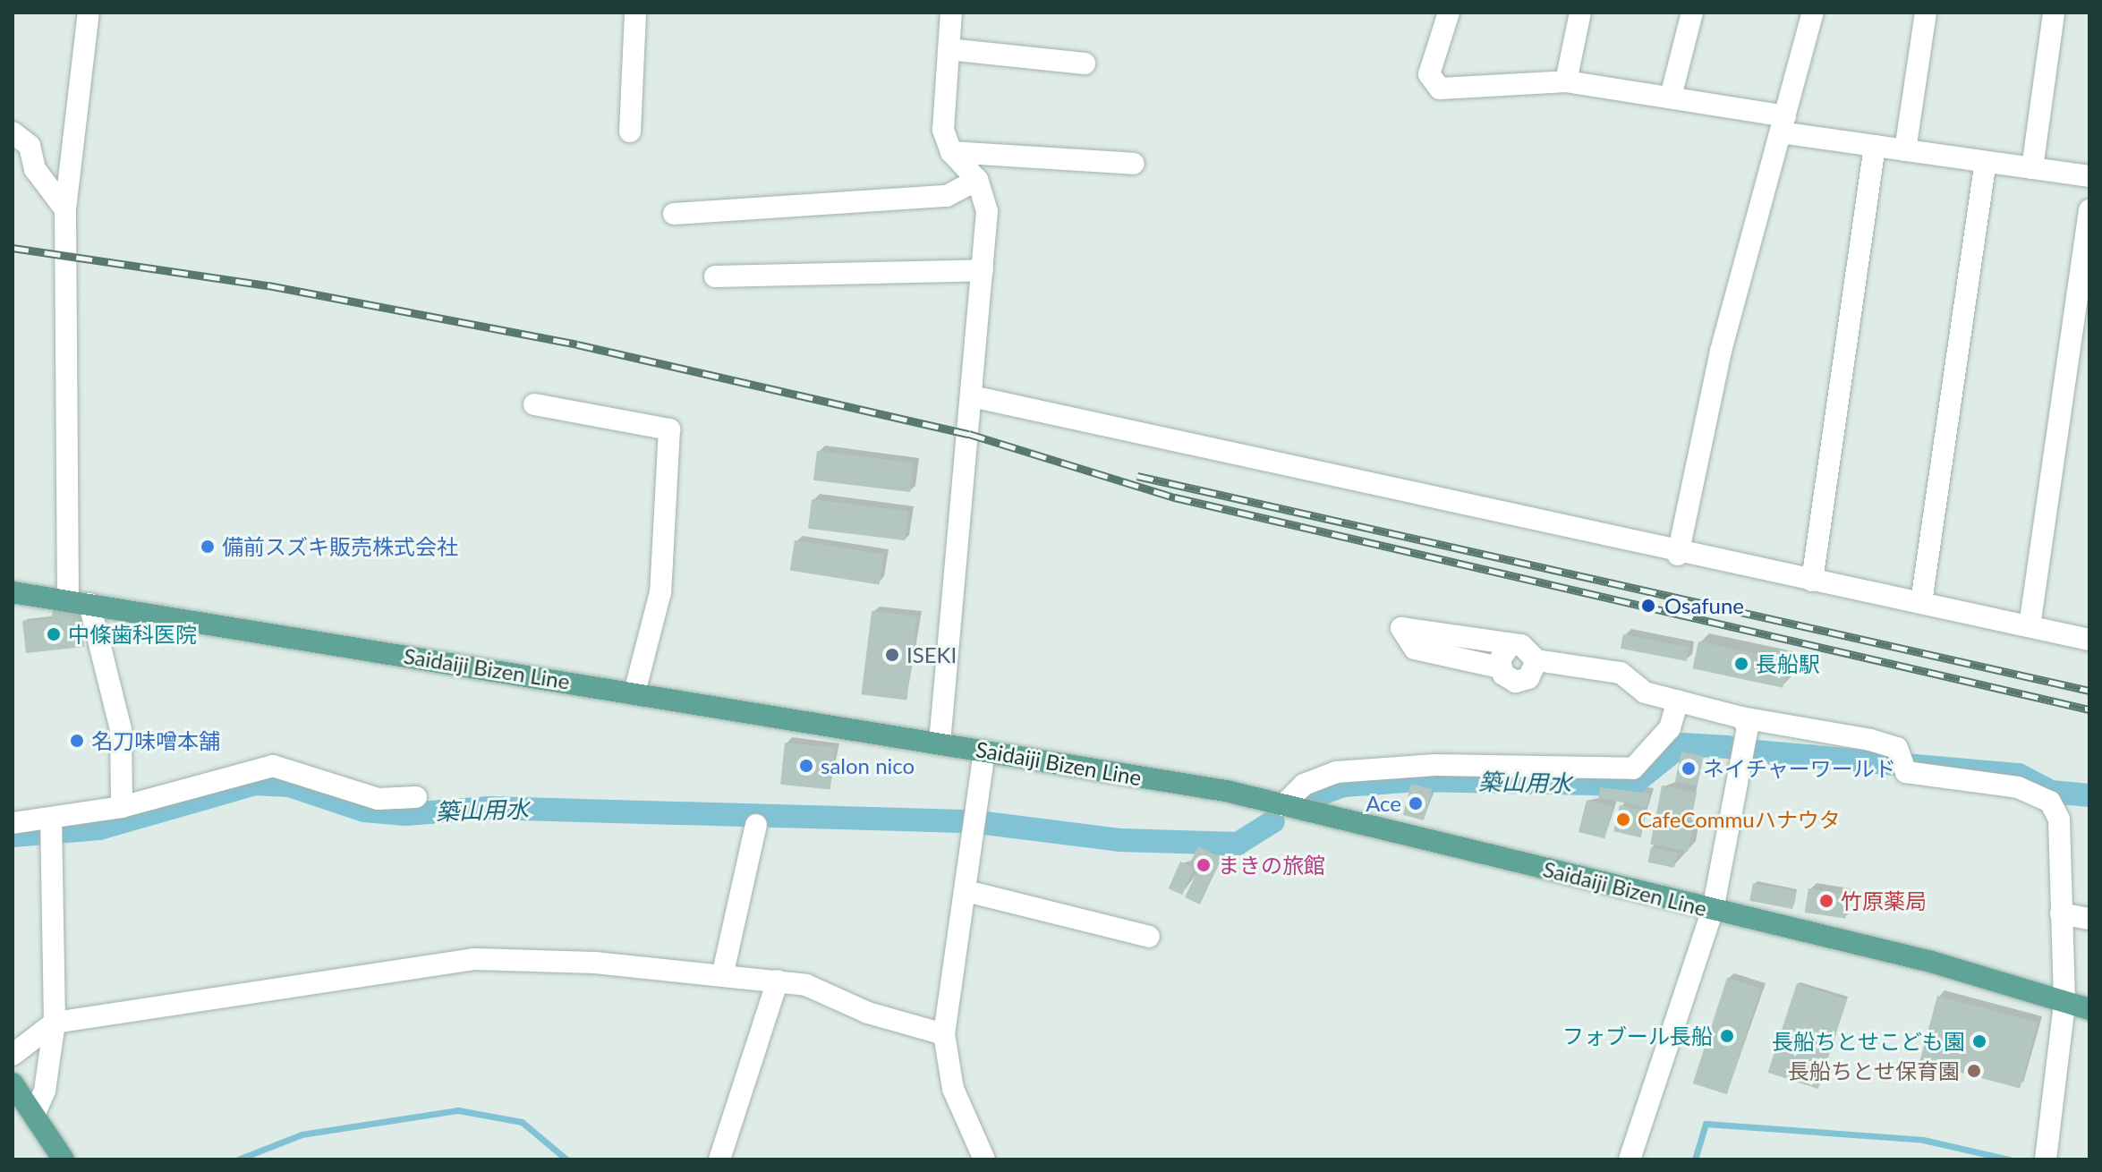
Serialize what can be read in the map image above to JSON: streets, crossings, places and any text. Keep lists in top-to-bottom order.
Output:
{
  "streets": {
    "main road": ["Saidaiji Bizen Line"]
  },
  "water": ["築山用水"],
  "places": [
    "備前スズキ販売株式会社",
    "Osafune",
    "中條歯科医院",
    "ISEKI",
    "長船駅",
    "名刀味噌本舗",
    "salon nico",
    "ネイチャーワールド",
    "Ace",
    "CafeCommuハナウタ",
    "まきの旅館",
    "竹原薬局",
    "フォブール長船",
    "長船ちとせこども園",
    "長船ちとせ保育園"
  ]
}
